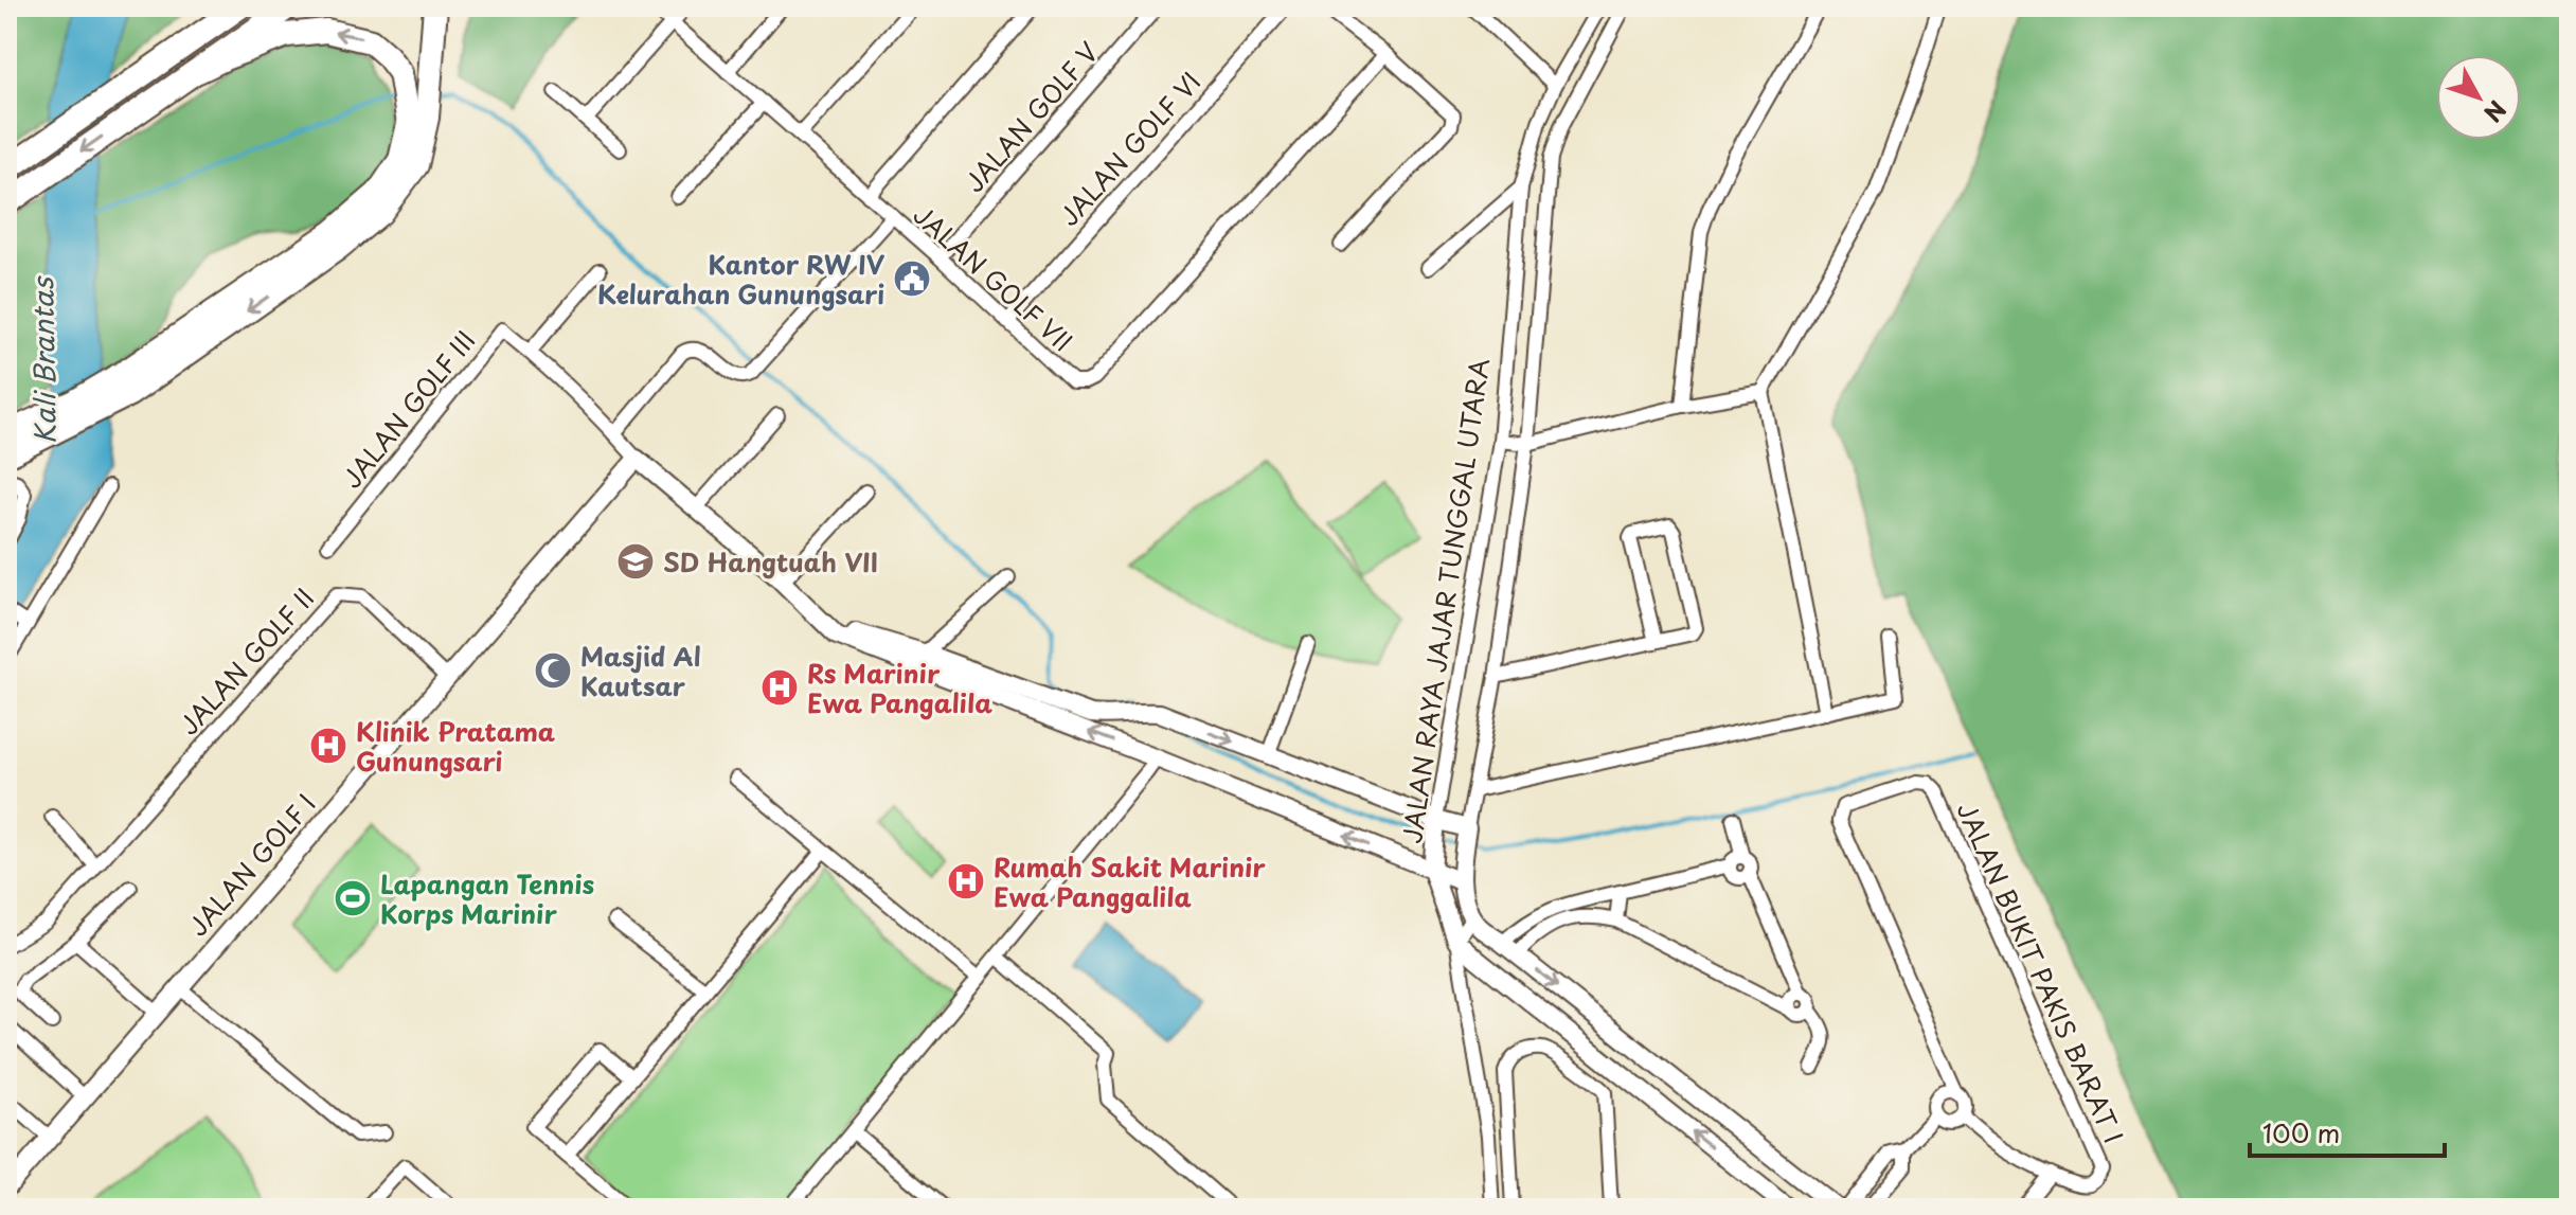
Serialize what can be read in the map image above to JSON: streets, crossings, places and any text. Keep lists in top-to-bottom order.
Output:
{
  "streets": {
    "main road": ["JALAN RAYA JAJAR TUNGGAL UTARA", "JALAN GOLF I"],
    "street": [
      "JALAN GOLF V",
      "JALAN GOLF VI",
      "JALAN GOLF VII",
      "JALAN GOLF III",
      "JALAN GOLF II",
      "JALAN BUKIT PAKIS BARAT I"
    ]
  },
  "crossings": [
    ["JALAN GOLF V", "JALAN GOLF VII"],
    ["JALAN GOLF VI", "JALAN GOLF VII"],
    ["JALAN GOLF III", "JALAN GOLF I"],
    ["JALAN GOLF II", "JALAN GOLF I"]
  ],
  "water": ["Kali Brantas"],
  "places": {
    "public building": ["Kantor RW IV Kelurahan Gunungsari"],
    "school or university": ["SD Hangtuah VII"],
    "mosque": ["Masjid Al Kautsar"],
    "hospital": ["Rs Marinir Ewa Pangalila", "Klinik Pratama Gunungsari", "Rumah Sakit Marinir Ewa Panggalila"],
    "sports": ["Lapangan Tennis Korps Marinir"]
  },
  "scale_bar": "100 m",
  "north": "bottom right"
}
